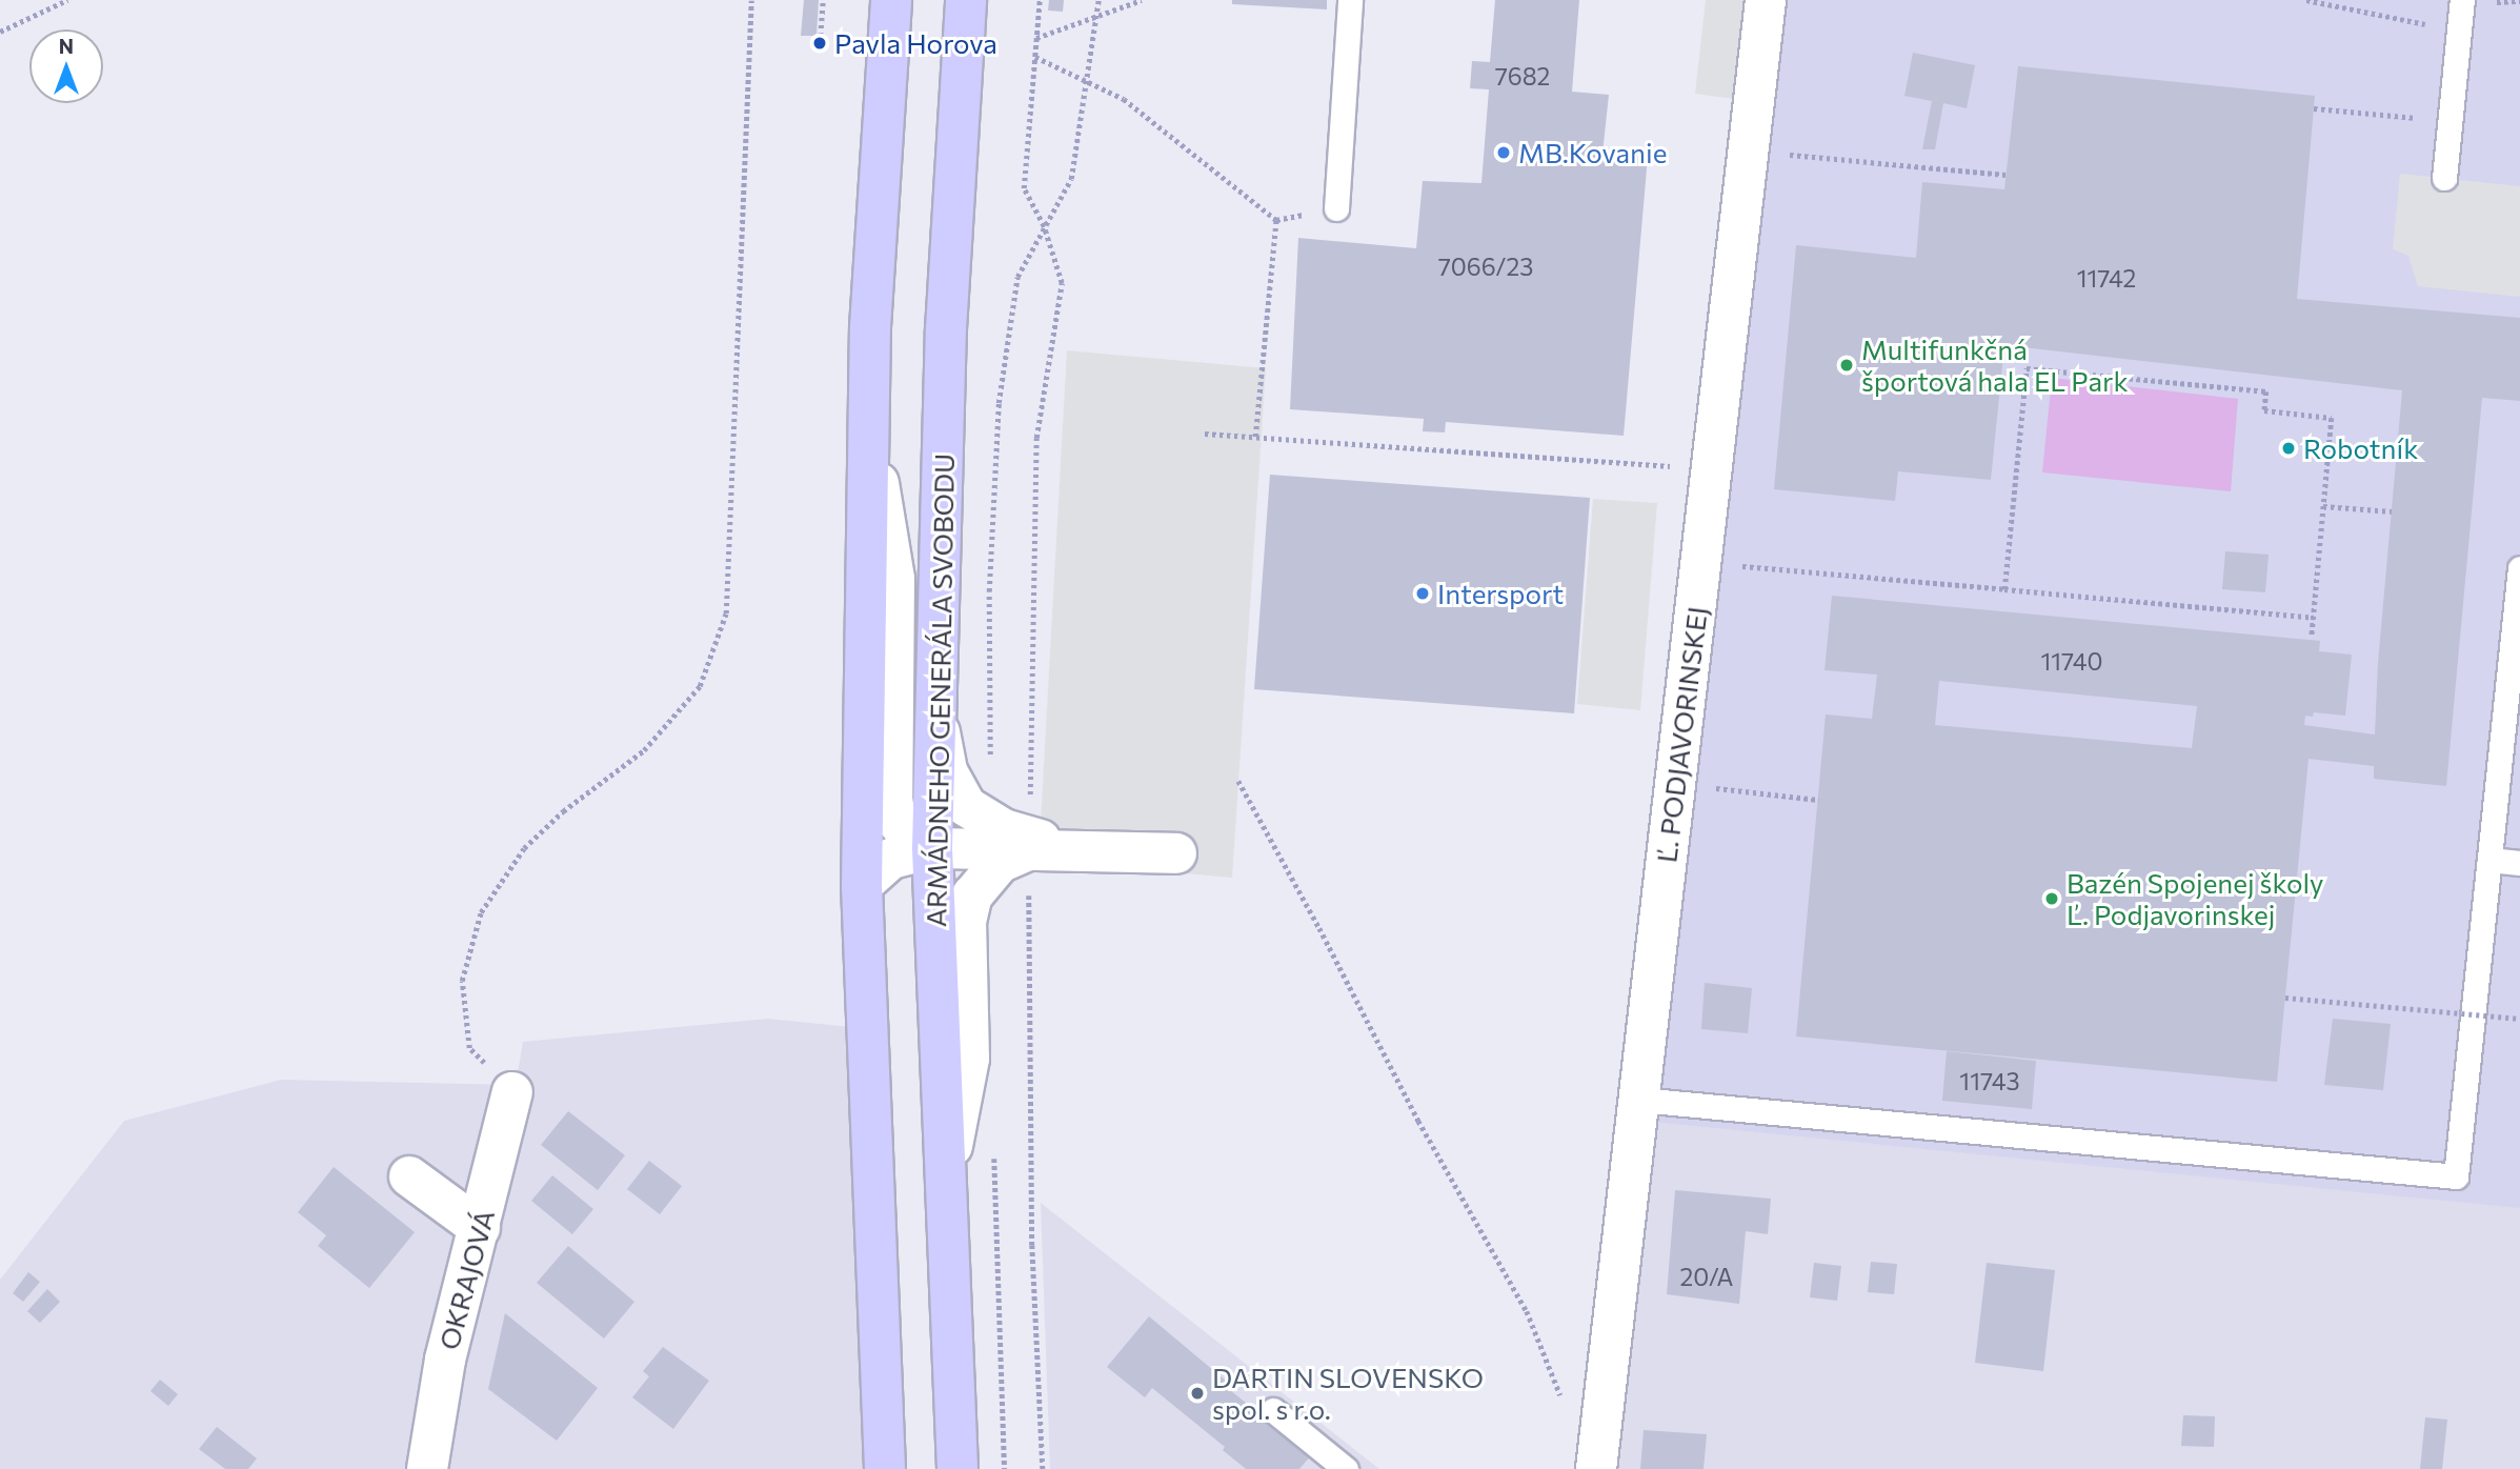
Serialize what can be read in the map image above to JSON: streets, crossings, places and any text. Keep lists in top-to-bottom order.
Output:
{
  "streets": {
    "street": ["ARMÁDNEHO GENERÁLA SVOBODU", "Ľ. PODJAVORINSKEJ", "OKRAJOVÁ"]
  },
  "places": [
    "Pavla Horova",
    "MB.Kovanie",
    "Multifunkčná športová hala EL Park",
    "Robotník",
    "Intersport",
    "Bazén Spojenej školy Ľ. Podjavorinskej",
    "DARTIN SLOVENSKO spol. s r.o."
  ],
  "house_numbers": [
    "7682",
    "7066/23",
    "11742",
    "11740",
    "11743",
    "20/A"
  ],
  "north": "top"
}
